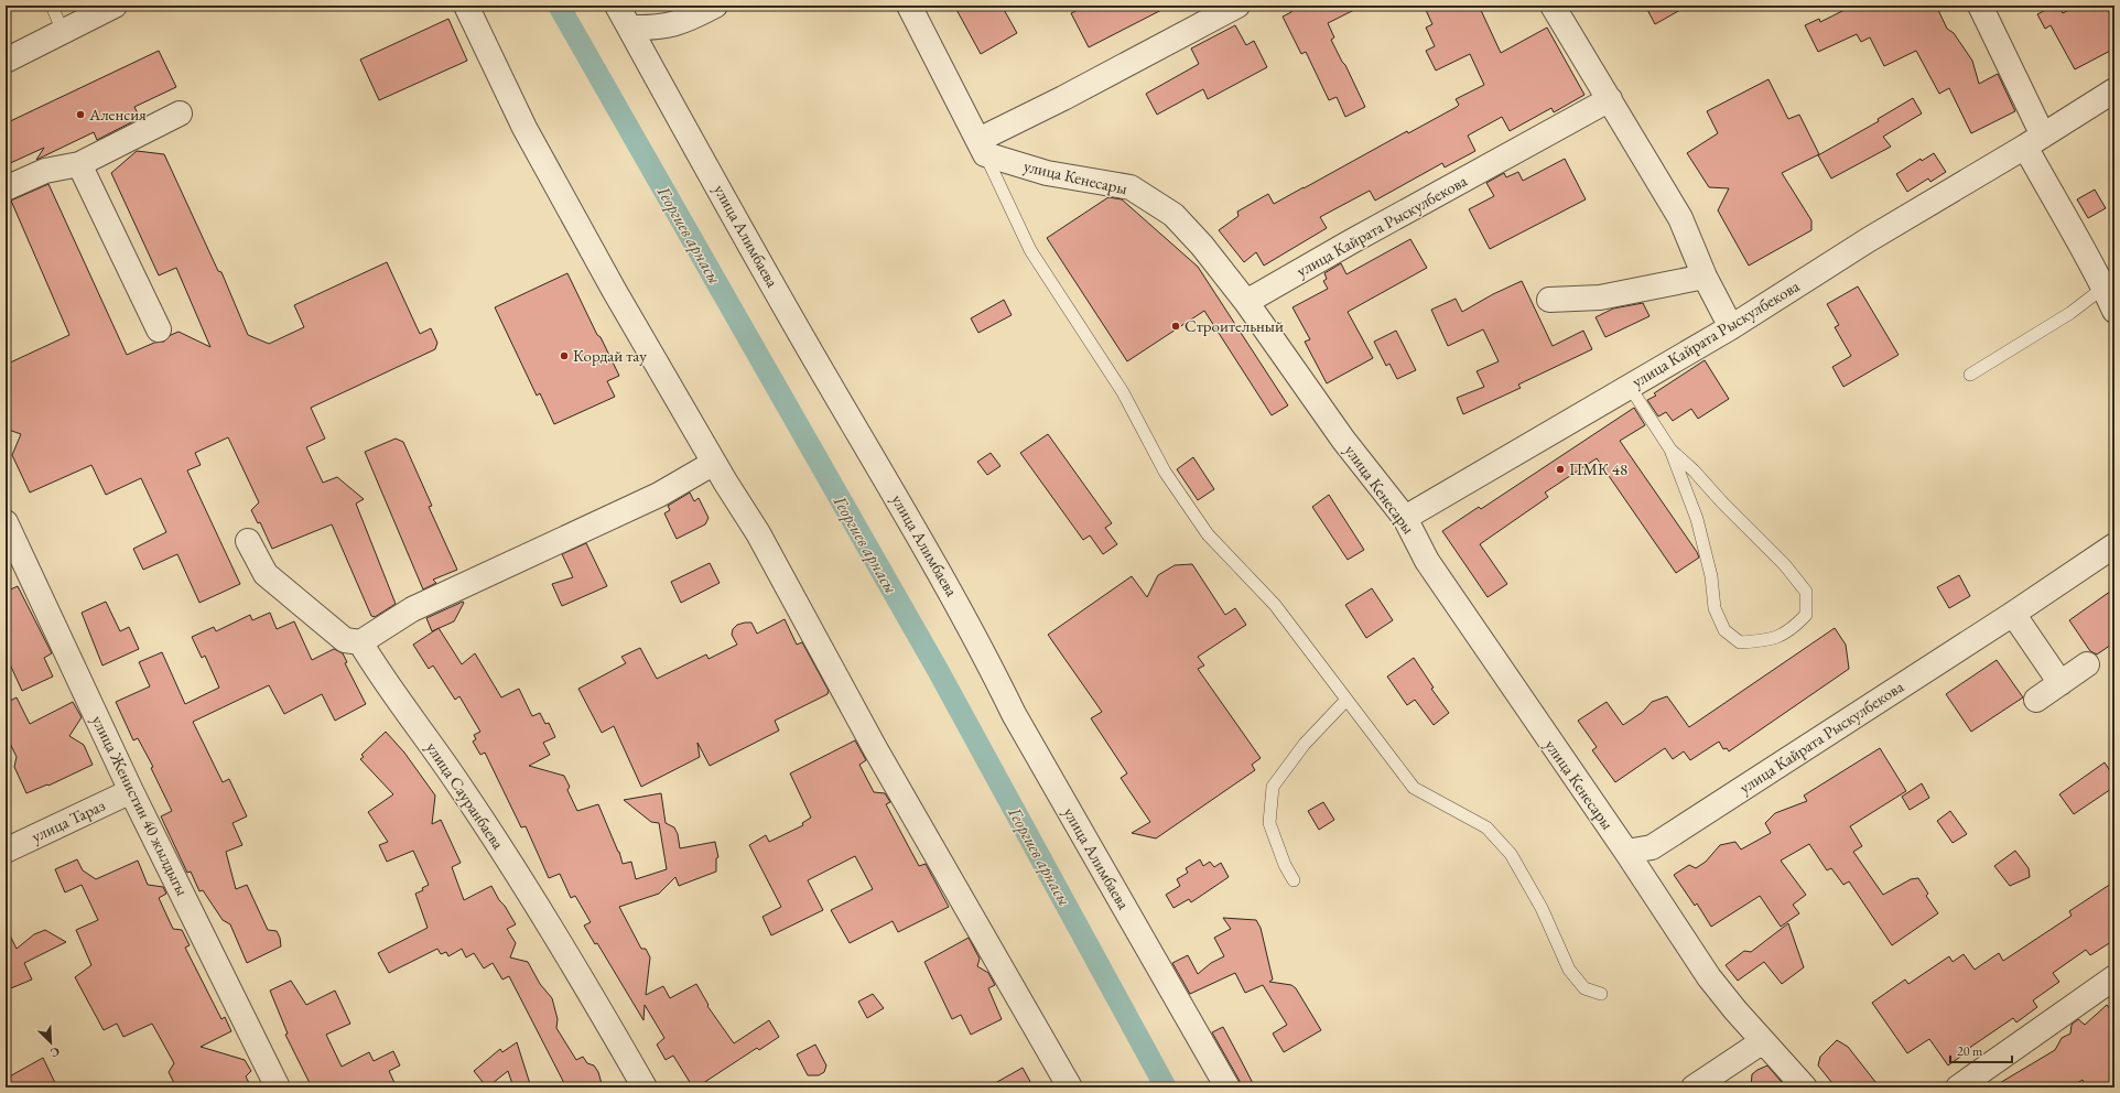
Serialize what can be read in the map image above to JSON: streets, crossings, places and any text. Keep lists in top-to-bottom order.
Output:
{
  "streets": {
    "street": [
      "улица Кенесары",
      "улица Кайрата Рыскулбекова",
      "улица Алимбаева",
      "улица Сауранбаева",
      "улица Женистин 40 жылдыгы",
      "улица Тараз"
    ]
  },
  "crossings": [
    ["улица Кенесары", "улица Кайрата Рыскулбекова"],
    ["улица Женистин 40 жылдыгы", "улица Тараз"]
  ],
  "water": ["Георгиев арнасы"],
  "places": [
    "Аленсия",
    "Строительный",
    "Кордай тау",
    "ПМК 48"
  ],
  "scale_bar": "20 m",
  "north": "bottom right"
}
